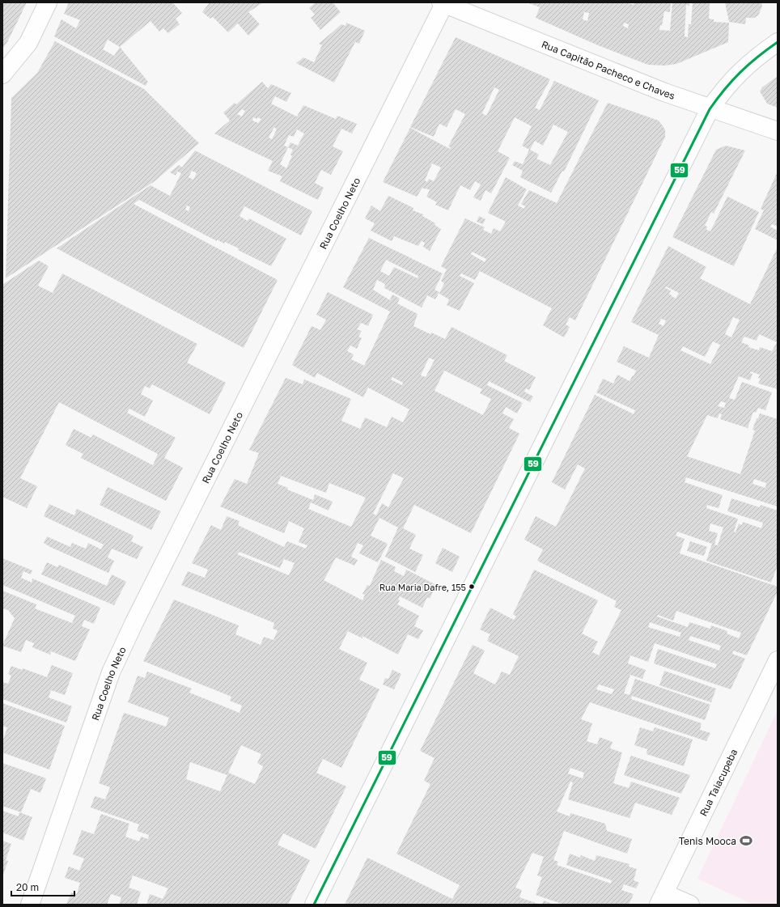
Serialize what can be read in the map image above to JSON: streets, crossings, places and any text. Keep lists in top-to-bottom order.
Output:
{
  "streets": {
    "street": ["Rua Capitão Pacheco e Chaves", "Rua Coelho Neto", "Rua Taiacupeba"]
  },
  "crossings": [
    ["Rua Capitão Pacheco e Chaves", "Rua Coelho Neto"]
  ],
  "places": {
    "other": ["Rua Maria Dafre, 155"],
    "sports": ["Tenis Mooca"]
  },
  "lines": ["transit line 59"],
  "scale_bar": "20 m"
}
